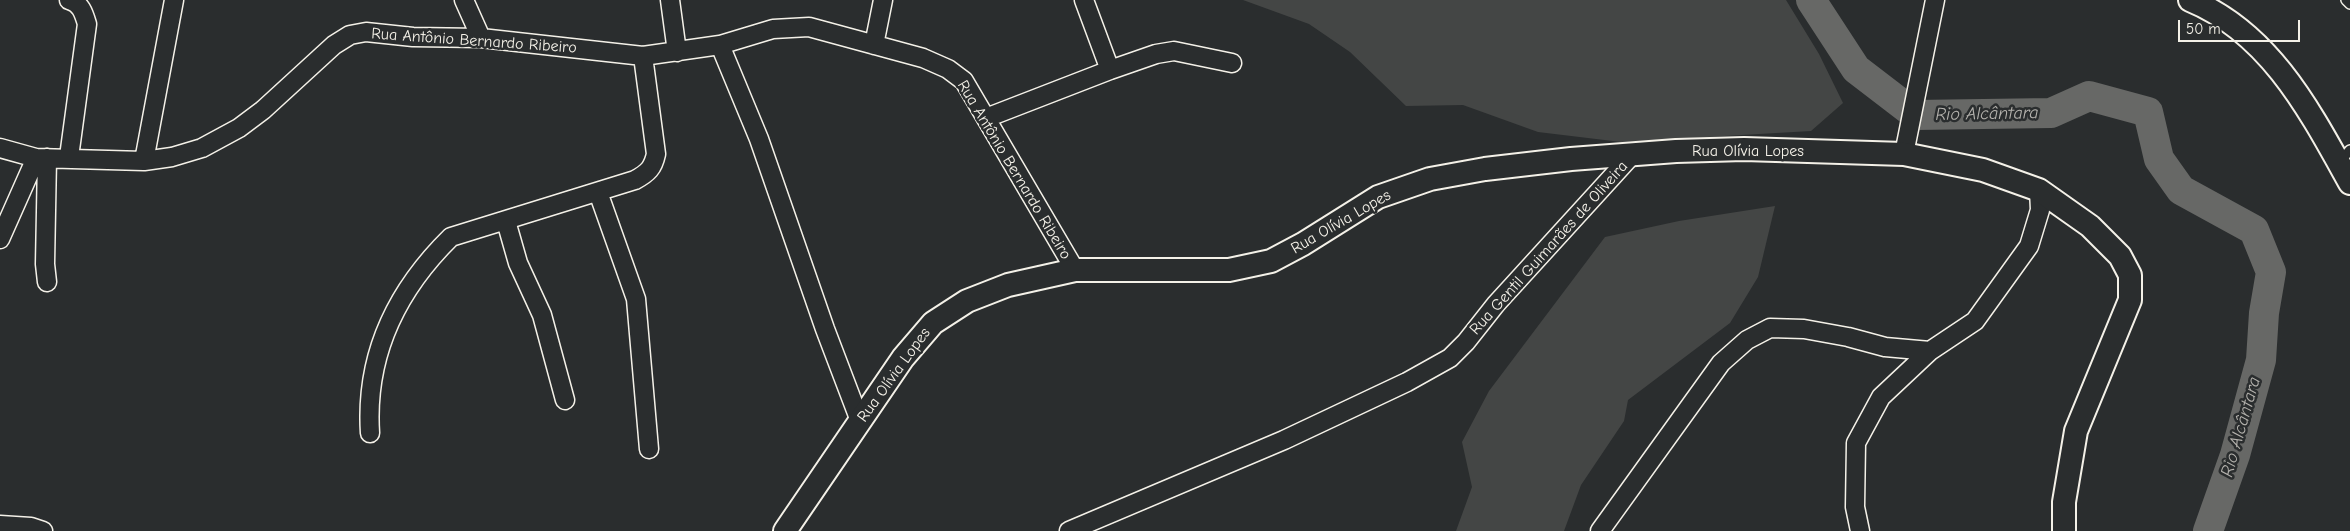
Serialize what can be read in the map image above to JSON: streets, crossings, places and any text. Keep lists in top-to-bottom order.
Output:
{
  "streets": {
    "street": ["Rua Antônio Bernardo Ribeiro", "Rua Olívia Lopes", "Rua Gentil Guimarães de Oliveira"]
  },
  "crossings": [
    ["Rua Antônio Bernardo Ribeiro", "Rua Olívia Lopes"],
    ["Rua Olívia Lopes", "Rua Gentil Guimarães de Oliveira"]
  ],
  "water": ["Rio Alcântara"],
  "scale_bar": "50 m"
}
